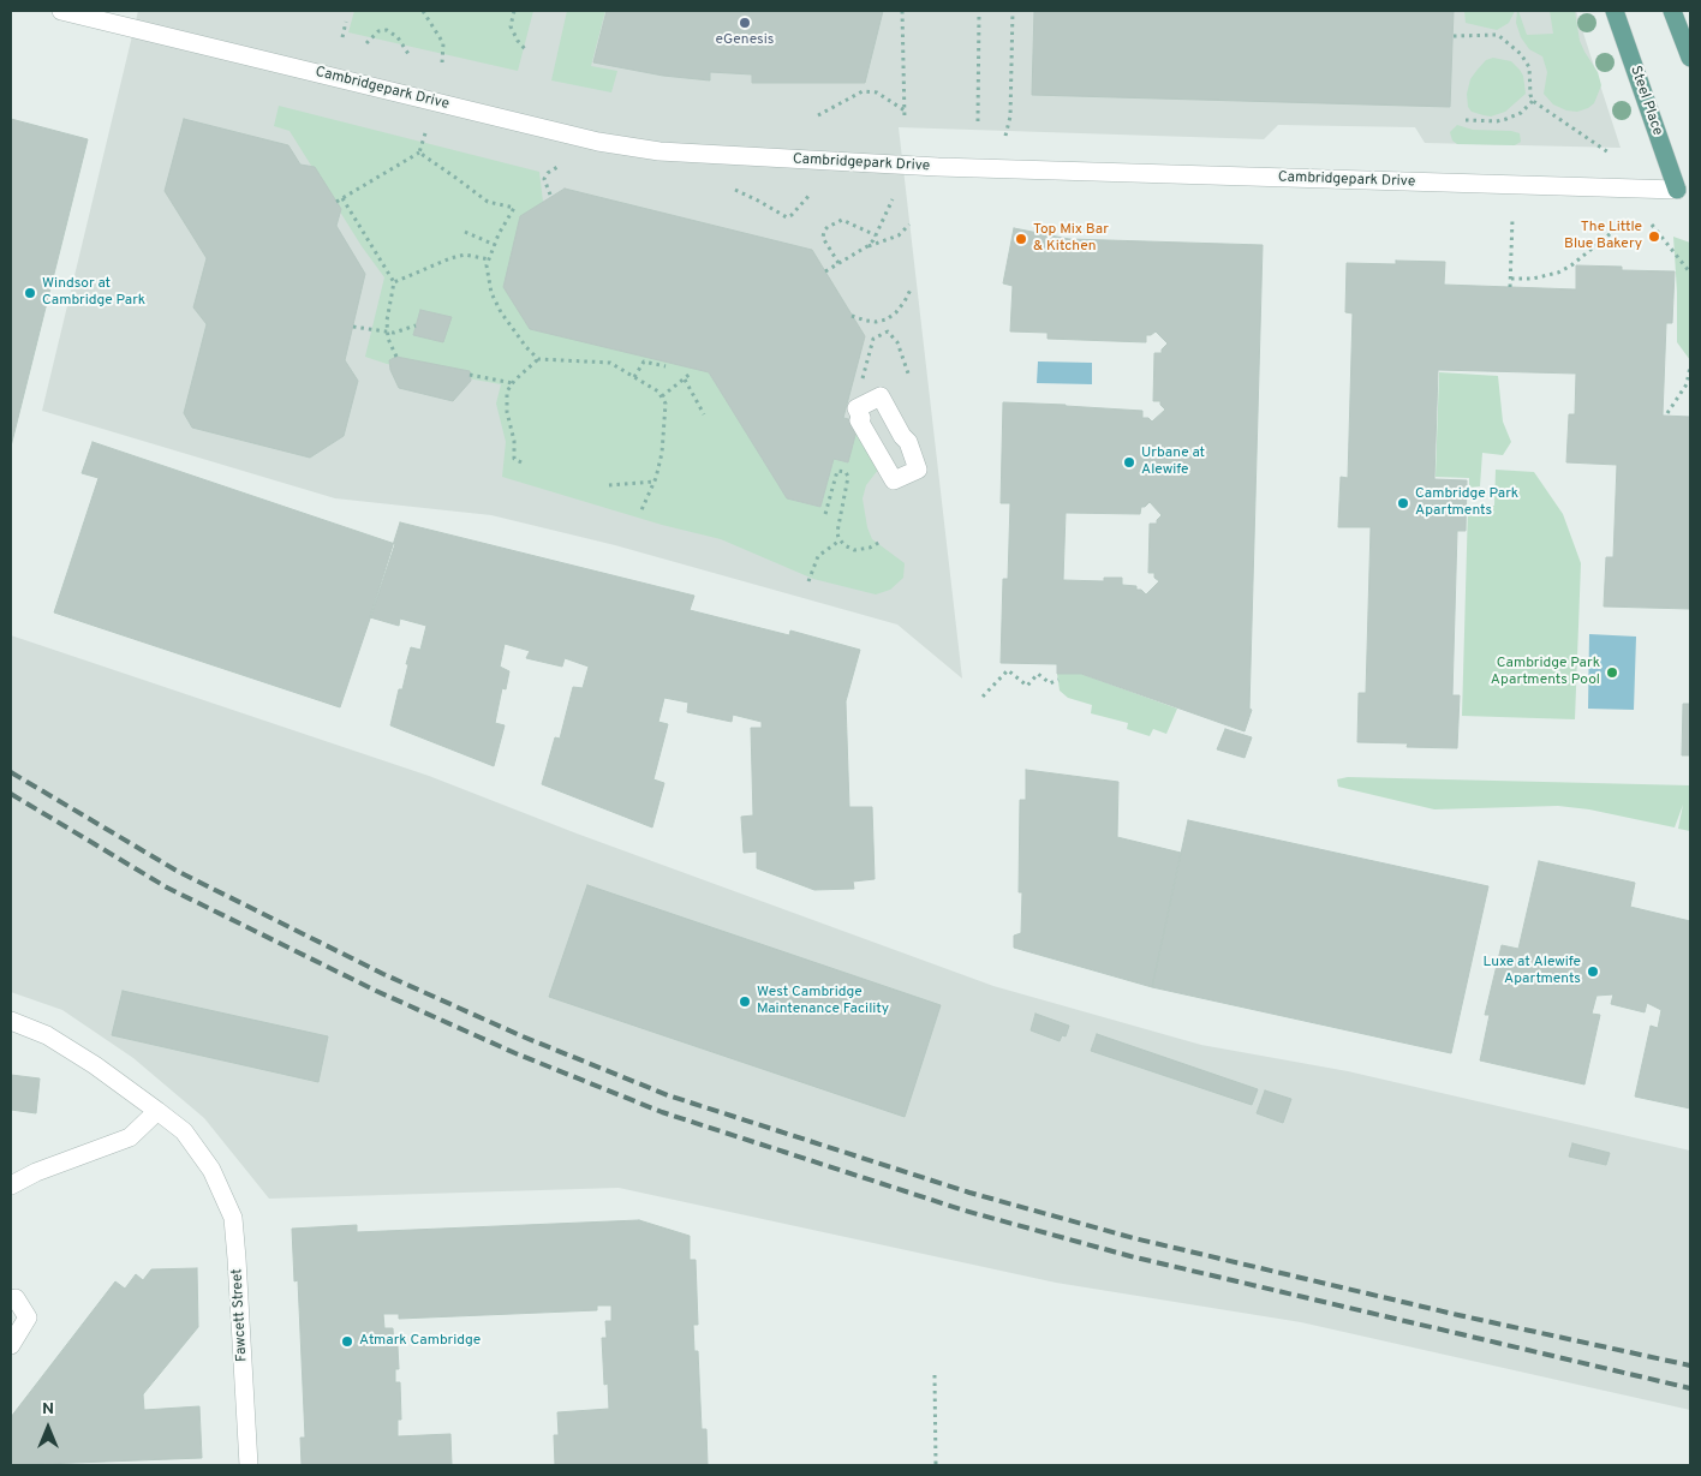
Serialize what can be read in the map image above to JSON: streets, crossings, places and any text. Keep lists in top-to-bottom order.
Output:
{
  "streets": {
    "main road": ["Steel Place"],
    "street": ["Cambridgepark Drive", "Fawcett Street"]
  },
  "crossings": [
    ["Cambridgepark Drive", "Steel Place"]
  ],
  "places": [
    "eGenesis",
    "The Little Blue Bakery",
    "Top Mix Bar & Kitchen",
    "Windsor at Cambridge Park",
    "Urbane at Alewife",
    "Cambridge Park Apartments",
    "Cambridge Park Apartments Pool",
    "Luxe at Alewife Apartments",
    "West Cambridge Maintenance Facility",
    "Atmark Cambridge"
  ],
  "north": "top"
}
